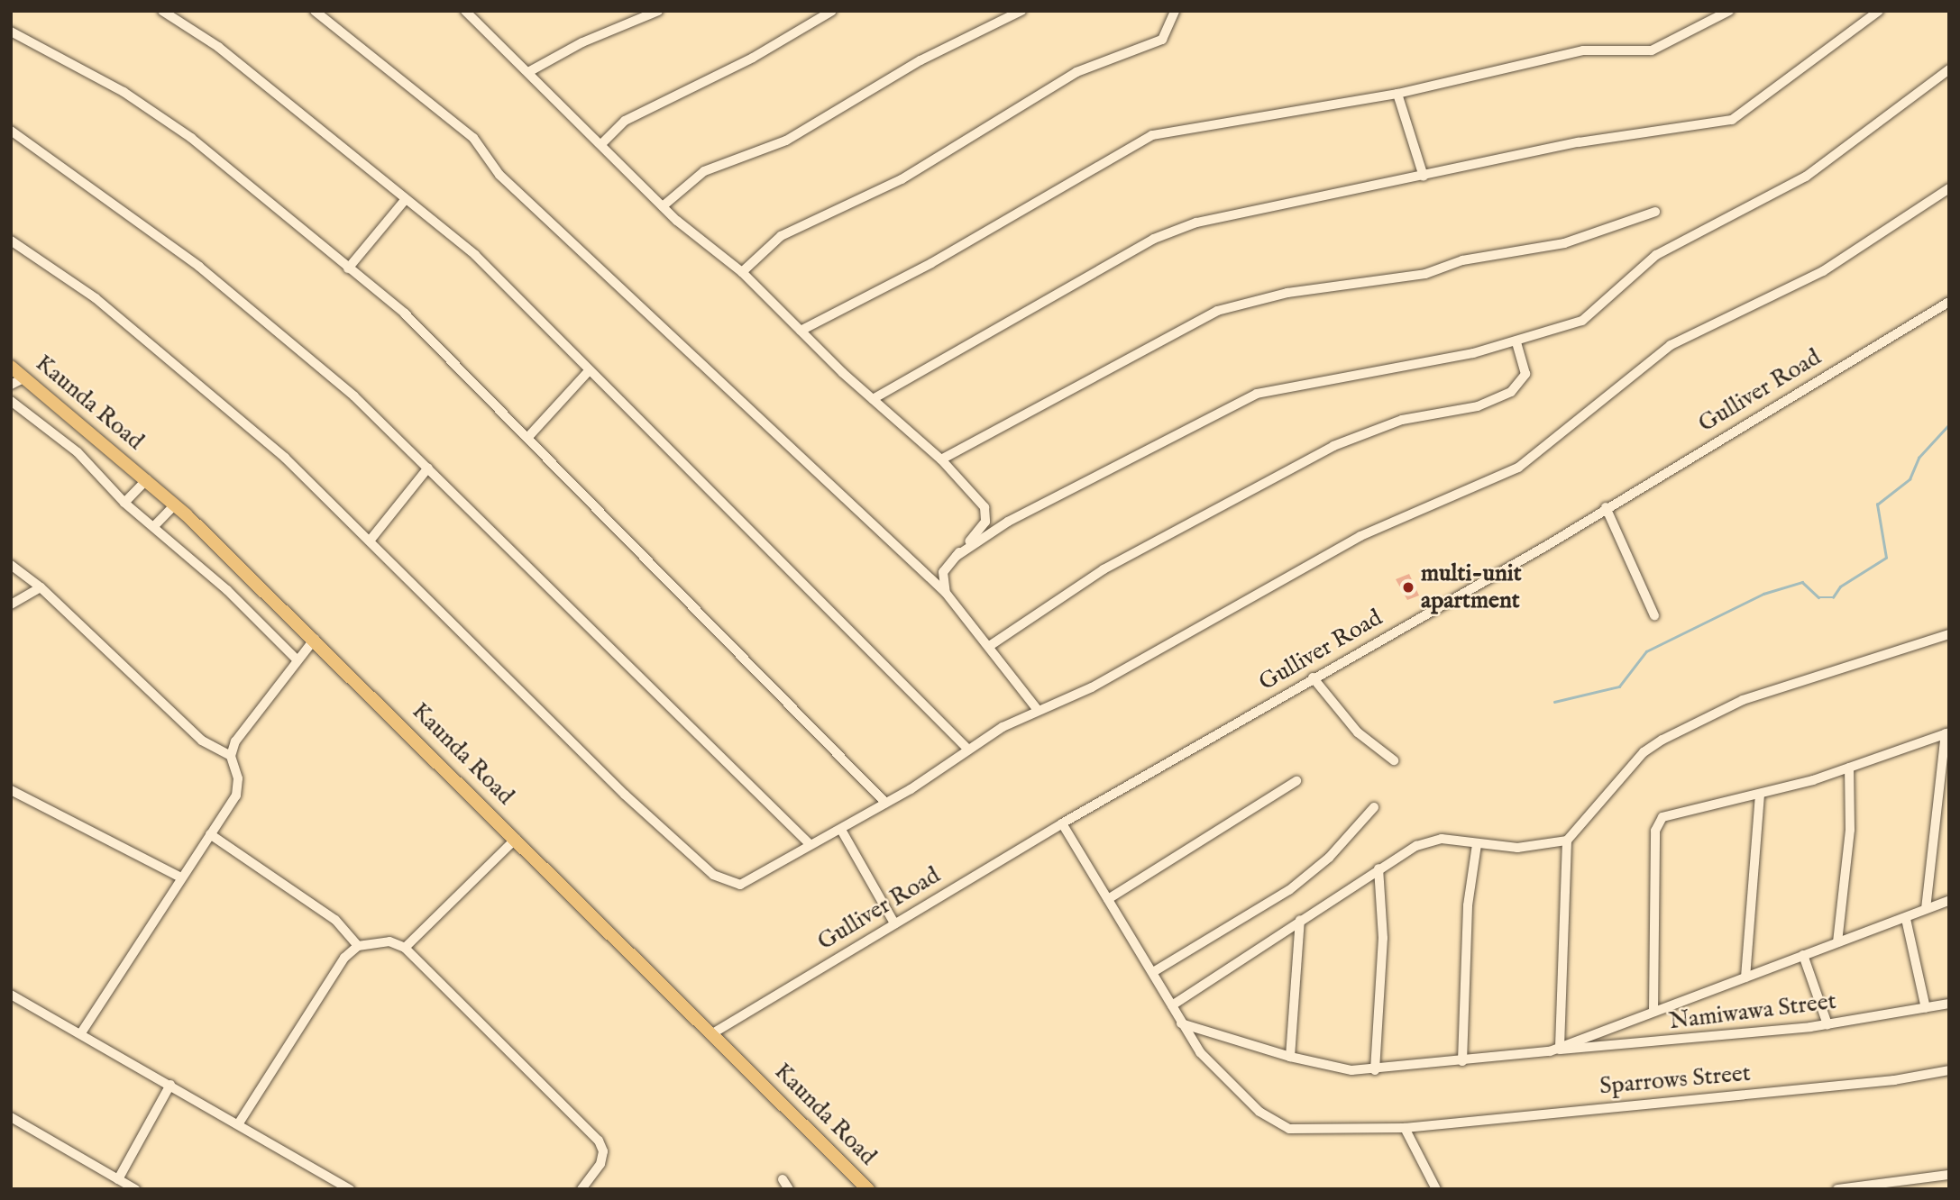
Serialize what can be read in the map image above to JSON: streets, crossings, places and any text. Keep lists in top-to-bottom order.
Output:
{
  "streets": {
    "main road": ["Kaunda Road"],
    "street": ["Gulliver Road", "Namiwawa Street", "Sparrows Street"]
  },
  "crossings": [
    ["Gulliver Road", "Kaunda Road"],
    ["Gulliver Road", "Sparrows Street"]
  ],
  "places": ["multi-unit apartment"]
}
